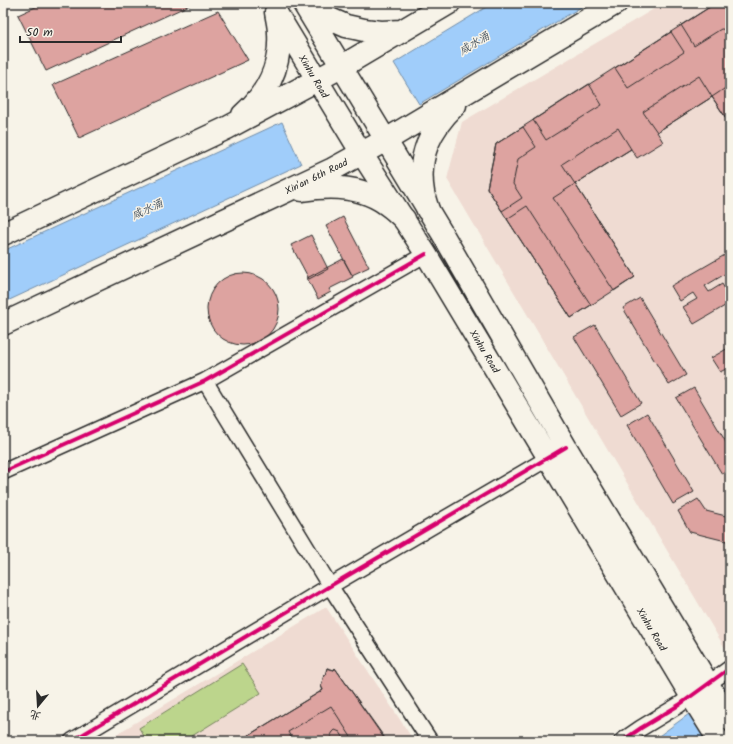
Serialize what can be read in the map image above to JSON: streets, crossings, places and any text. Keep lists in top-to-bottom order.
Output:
{
  "streets": {
    "main road": ["Xinhu Road", "Xin'an 6th Road"]
  },
  "crossings": [
    ["Xinhu Road", "Xin'an 6th Road"]
  ],
  "water": ["咸水涌"],
  "scale_bar": "50 m",
  "north": "bottom"
}
